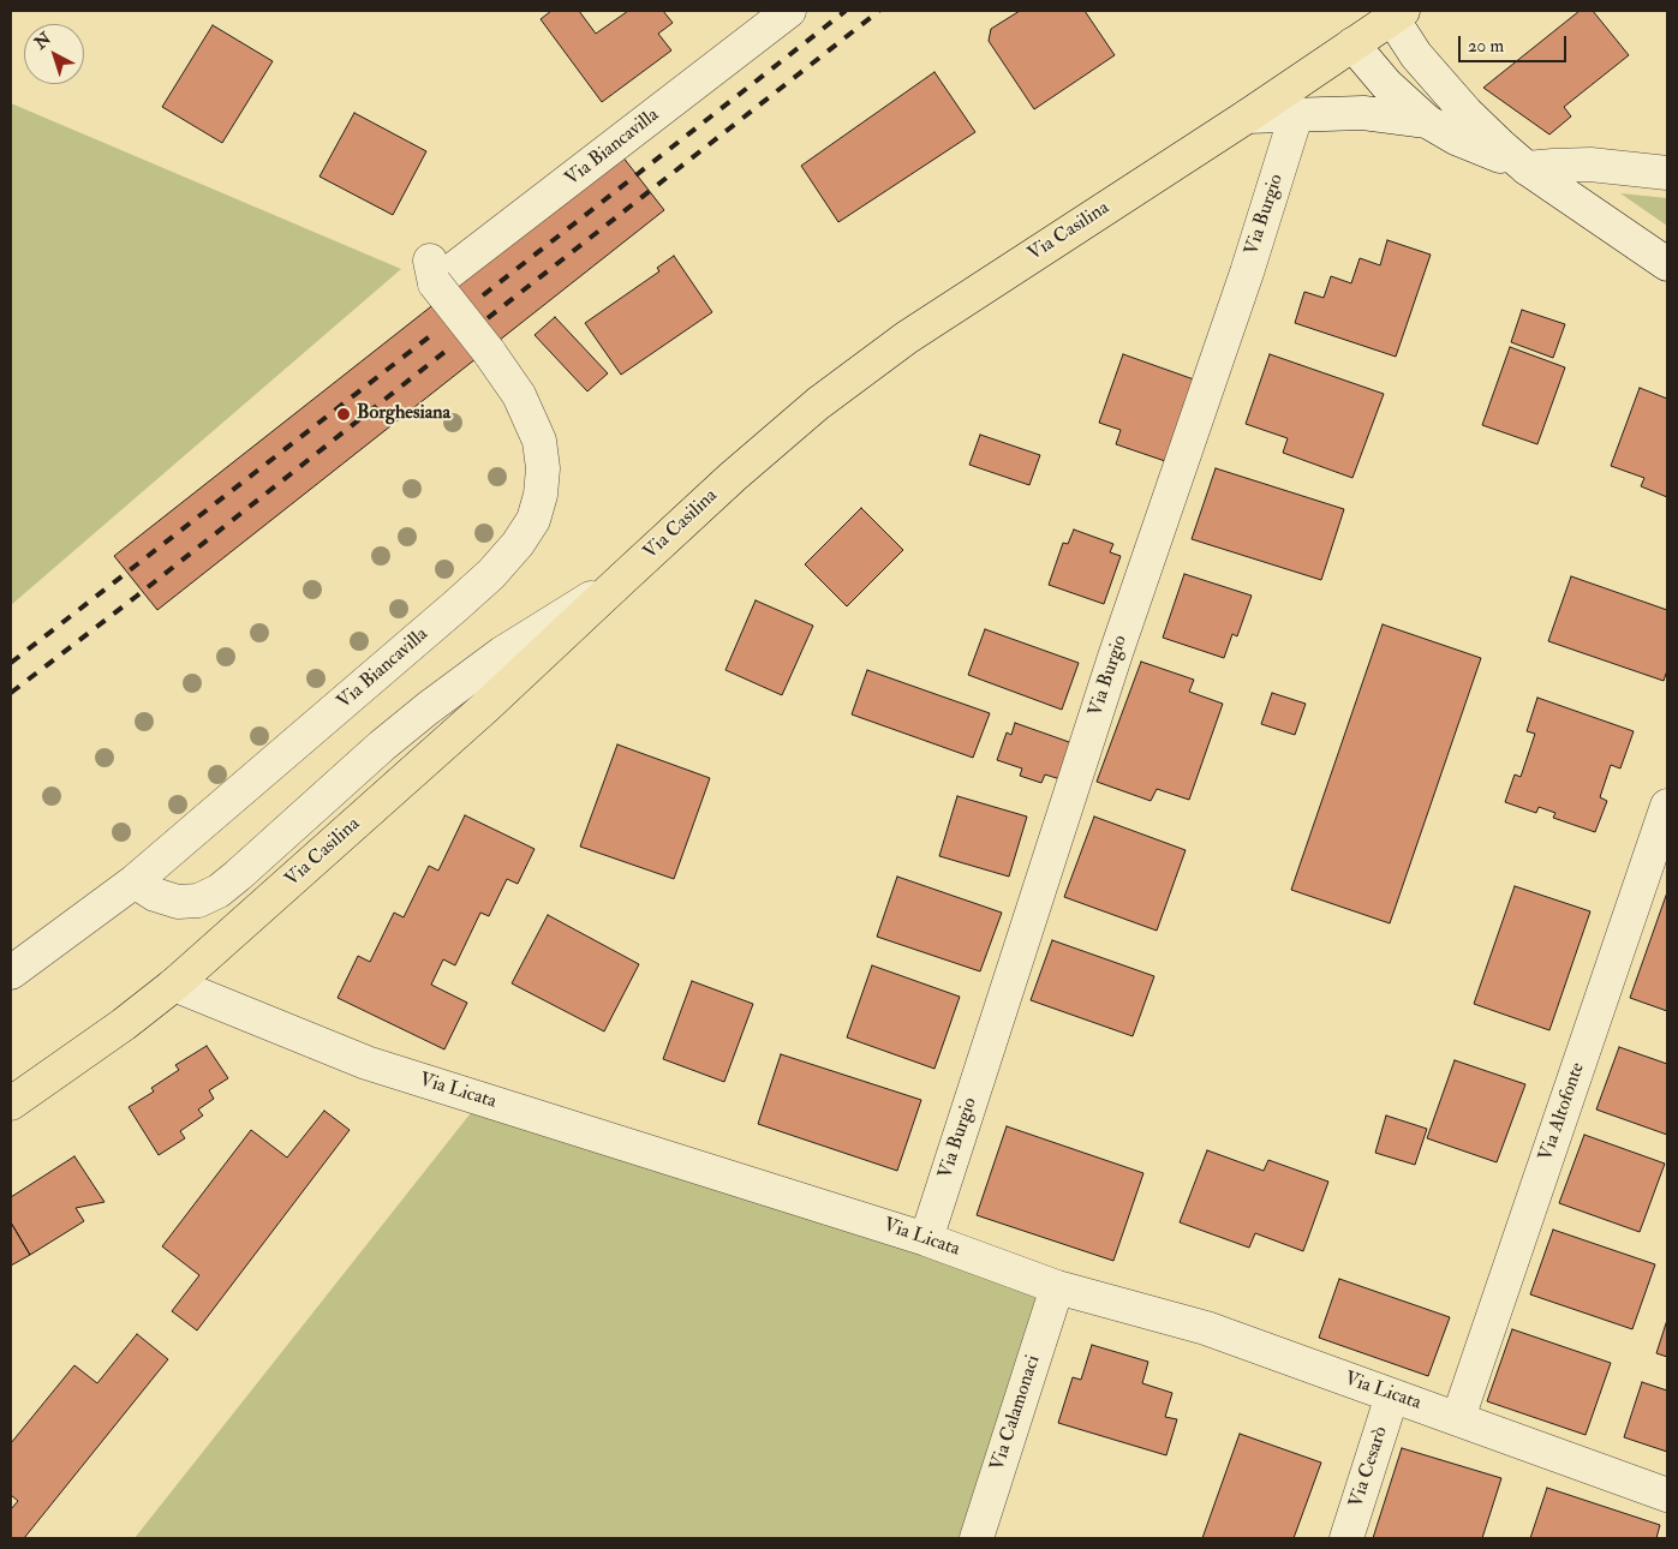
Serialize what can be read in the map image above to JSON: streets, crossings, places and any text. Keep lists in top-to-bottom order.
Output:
{
  "streets": {
    "main road": ["Via Casilina"],
    "street": [
      "Via Biancavilla",
      "Via Burgio",
      "Via Licata",
      "Via Altofonte",
      "Via Calamonaci",
      "Via Cesarò"
    ]
  },
  "crossings": [
    ["Via Burgio", "Via Licata"],
    ["Via Casilina", "Via Licata"],
    ["Via Licata", "Via Altofonte"],
    ["Via Licata", "Via Calamonaci"],
    ["Via Licata", "Via Cesarò"]
  ],
  "places": ["Borghesiana"],
  "scale_bar": "20 m",
  "north": "top left"
}
